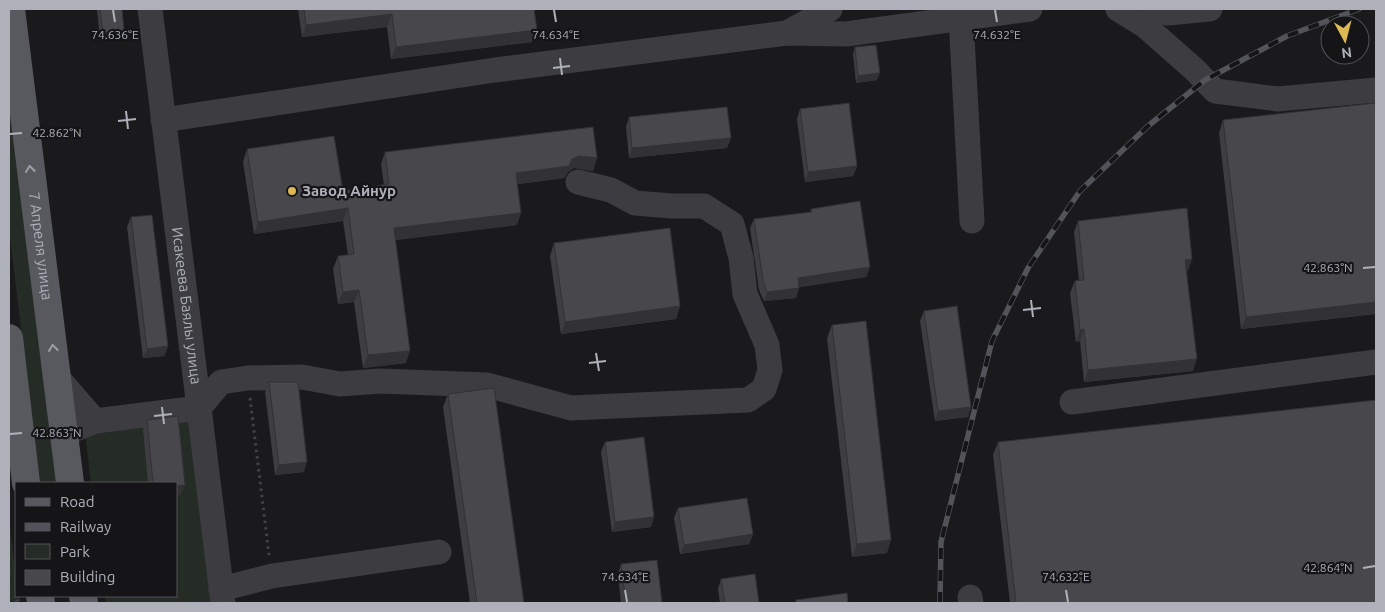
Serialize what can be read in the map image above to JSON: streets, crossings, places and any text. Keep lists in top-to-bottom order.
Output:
{
  "streets": {
    "main road": ["7 Апреля улица"],
    "street": ["Исакеева Баялы улица"]
  },
  "one_way": ["7 Апреля улица"],
  "places": ["Завод Айнур"],
  "legend": [
    "Road",
    "Railway",
    "Park",
    "Building"
  ],
  "north": "bottom",
  "coordinates": [
    "74.636°E",
    "74.634°E",
    "74.632°E",
    "42.862°N",
    "42.863°N",
    "42.864°N"
  ]
}
